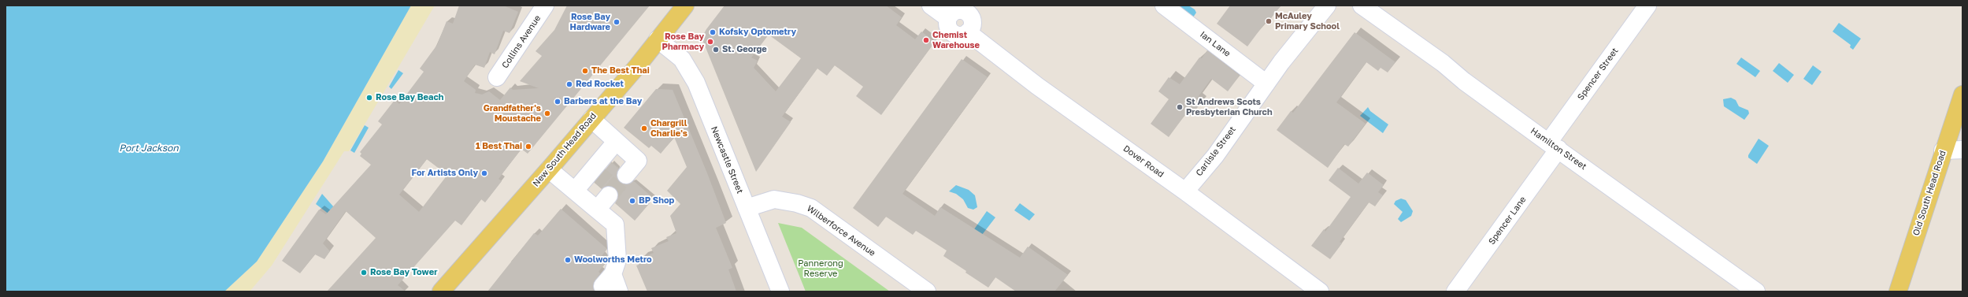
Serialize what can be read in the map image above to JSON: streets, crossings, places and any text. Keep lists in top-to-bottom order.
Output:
{
  "streets": {
    "main road": ["New South Head Road", "Old South Head Road"],
    "street": [
      "Collins Avenue",
      "Ian Lane",
      "Spencer Street",
      "Hamilton Street",
      "Carlisle Street",
      "Newcastle Street",
      "Dover Road",
      "Spencer Lane",
      "Wilberforce Avenue"
    ]
  },
  "crossings": [
    ["Ian Lane", "Carlisle Street"],
    ["Spencer Street", "Hamilton Street"],
    ["Spencer Street", "Spencer Lane"],
    ["Hamilton Street", "Spencer Lane"],
    ["New South Head Road", "Newcastle Street"],
    ["Carlisle Street", "Dover Road"],
    ["Newcastle Street", "Wilberforce Avenue"]
  ],
  "water": ["Port Jackson"],
  "parks": ["Pannerong Reserve"],
  "places": [
    "McAuley Primary School",
    "Rose Bay Hardware",
    "Kofsky Optometry",
    "Chemist Warehouse",
    "Rose Bay Pharmacy",
    "St. George",
    "The Best Thai",
    "Red Rocket",
    "Rose Bay Beach",
    "Barbers at the Bay",
    "St Andrews Scots Presbyterian Church",
    "Grandfather's Moustache",
    "Chargrill Charlie's",
    "1 Best Thai",
    "For Artists Only",
    "BP Shop",
    "Woolworths Metro",
    "Rose Bay Tower"
  ]
}
